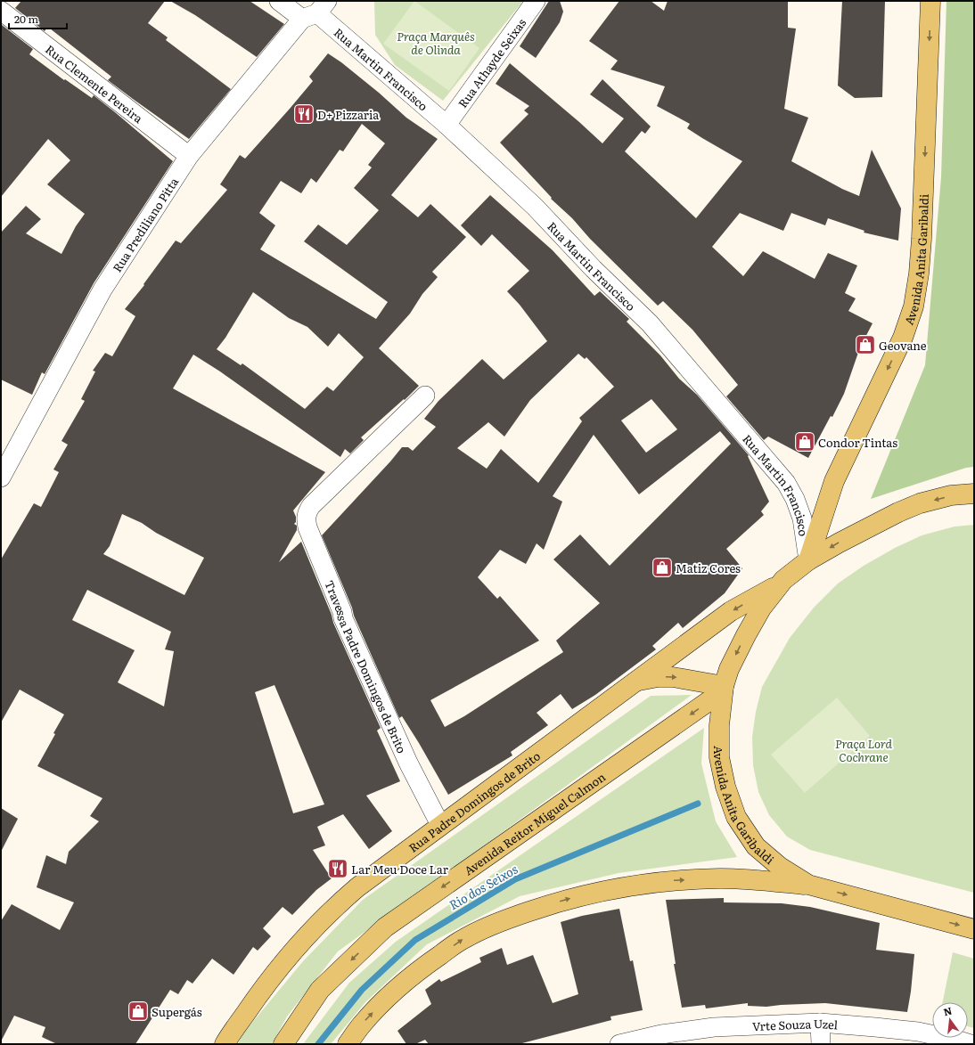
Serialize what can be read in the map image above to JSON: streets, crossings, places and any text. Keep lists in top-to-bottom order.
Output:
{
  "streets": {
    "main road": ["Avenida Anita Garibaldi", "Rua Padre Domingos de Brito", "Avenida Reitor Miguel Calmon"],
    "street": [
      "Rua Athayde Seixas",
      "Rua Martin Francisco",
      "Rua Clemente Pereira",
      "Rua Prediliano Pitta",
      "Travessa Padre Domingos de Brito",
      "Vrte Souza Uzel"
    ]
  },
  "crossings": [
    ["Rua Athayde Seixas", "Rua Martin Francisco"],
    ["Rua Martin Francisco", "Rua Prediliano Pitta"],
    ["Rua Martin Francisco", "Avenida Anita Garibaldi"],
    ["Rua Clemente Pereira", "Rua Prediliano Pitta"],
    ["Avenida Anita Garibaldi", "Rua Padre Domingos de Brito"],
    ["Avenida Anita Garibaldi", "Avenida Reitor Miguel Calmon"],
    ["Travessa Padre Domingos de Brito", "Rua Padre Domingos de Brito"],
    ["Rua Padre Domingos de Brito", "Avenida Reitor Miguel Calmon"]
  ],
  "one_way": ["Avenida Reitor Miguel Calmon"],
  "water": ["Rio dos Seixos"],
  "parks": ["Praça Marquês de Olinda", "Praça Lord Cochrane"],
  "places": {
    "restaurant": ["D+ Pizzaria", "Lar Meu Doce Lar"],
    "shop": [
      "Geovane",
      "Condor Tintas",
      "Matiz Cores",
      "Supergás"
    ]
  },
  "scale_bar": "20 m",
  "north": "top"
}
